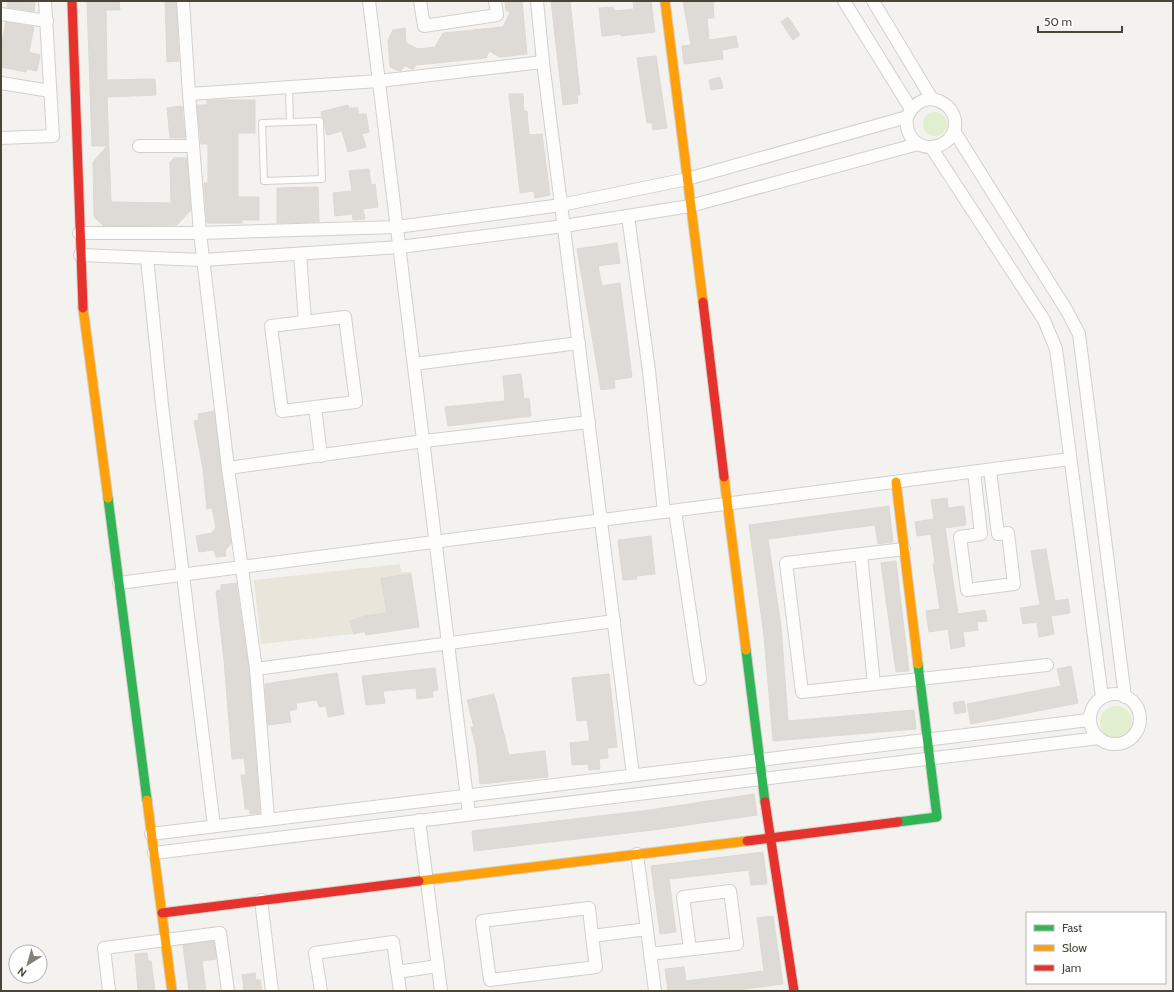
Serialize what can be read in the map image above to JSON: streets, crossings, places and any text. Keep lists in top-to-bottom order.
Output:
{
  "legend": ["Fast", "Slow", "Jam"],
  "scale_bar": "50 m",
  "north": "bottom left"
}
